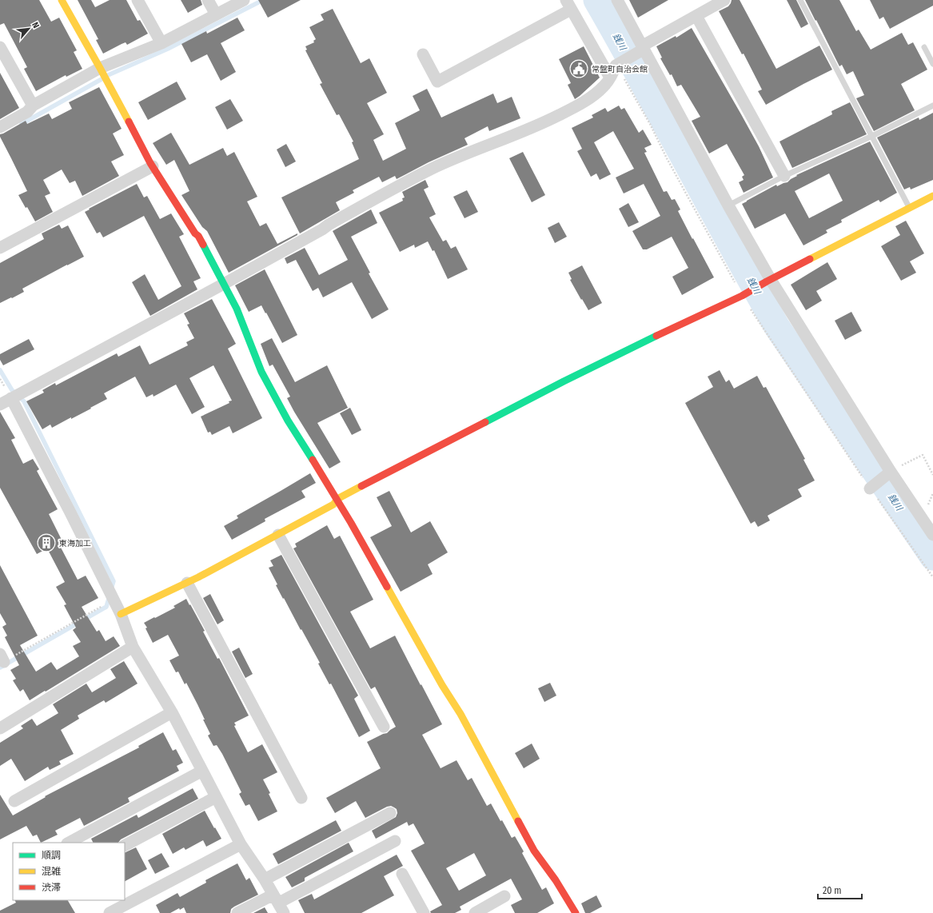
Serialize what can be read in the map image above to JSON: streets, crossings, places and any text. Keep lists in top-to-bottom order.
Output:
{
  "water": ["銭川"],
  "places": {
    "public building": ["常盤町自治会館"],
    "building": ["東海加工"]
  },
  "legend": ["順調", "混雑", "渋滞"],
  "scale_bar": "20 m",
  "north": "top right"
}
